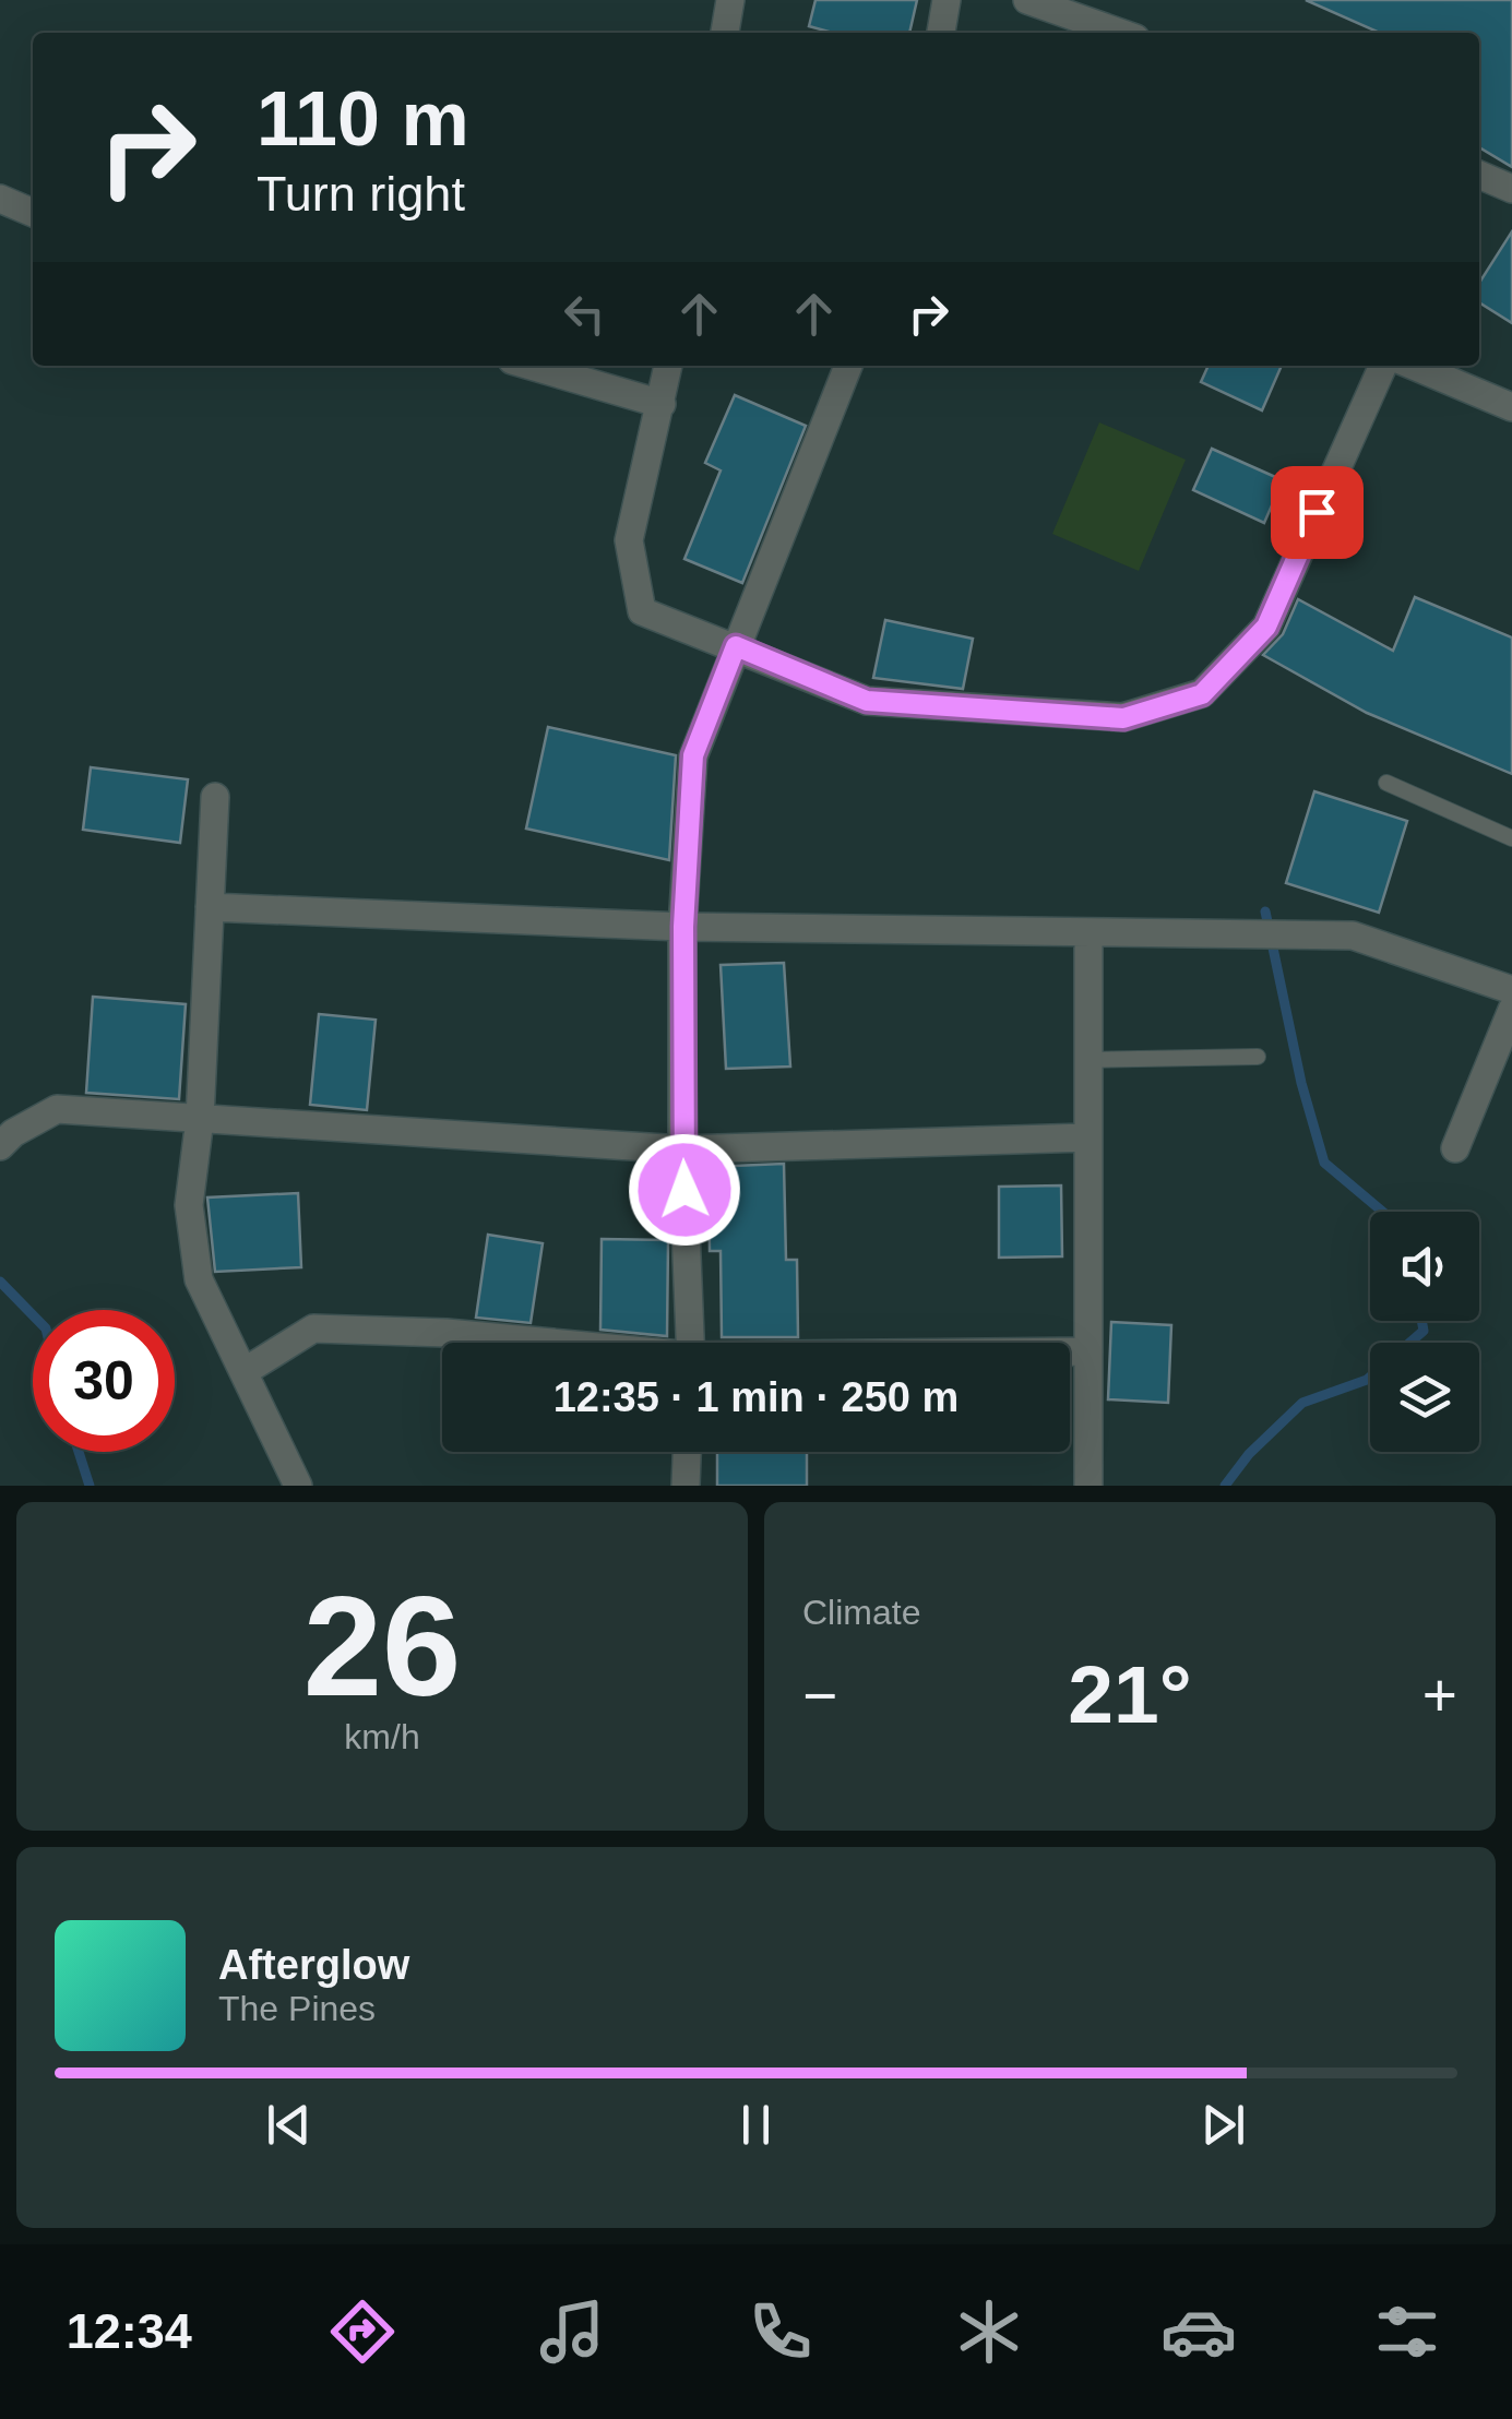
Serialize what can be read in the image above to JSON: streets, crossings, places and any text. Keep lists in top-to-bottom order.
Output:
{
  "page": {
    "turn": ["110 m", "Turn right"],
    "limit": "30",
    "trip": "12:35 · 1 min · 250 m",
    "tile": [
      ["26", "km/h"],
      "Climate"
    ],
    "heat": ["−", "21°", "+"],
    "song": ["Afterglow", "The Pines"],
    "tabs": "12:34"
  }
}
